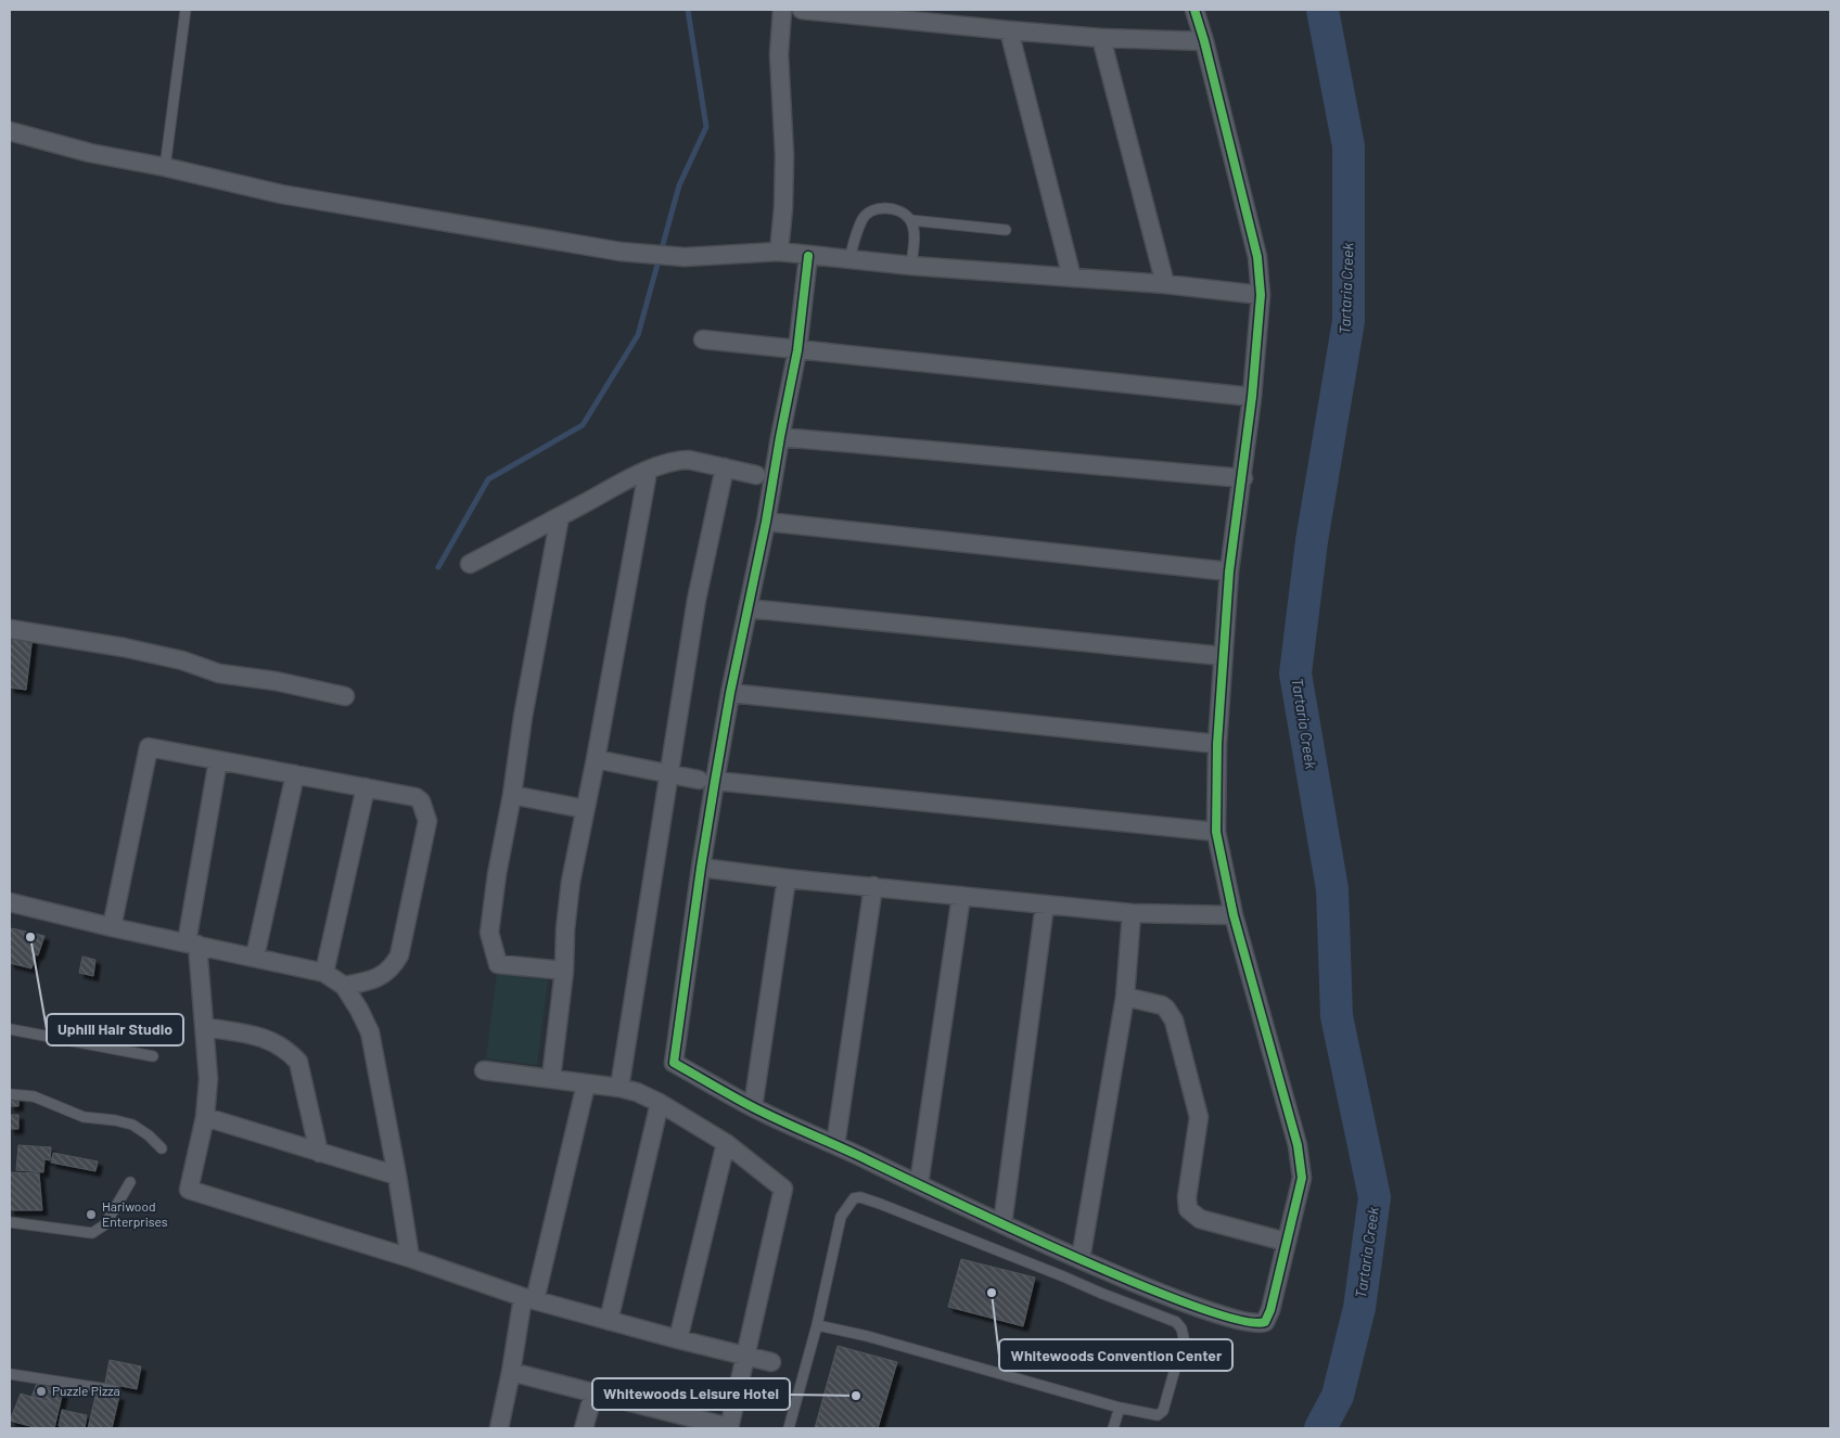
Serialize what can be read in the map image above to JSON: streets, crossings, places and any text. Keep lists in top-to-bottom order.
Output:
{
  "water": ["Tartaria Creek"],
  "places": [
    "Uphill Hair Studio",
    "Hariwood Enterprises",
    "Whitewoods Convention Center",
    "Puzzle Pizza",
    "Whitewoods Leisure Hotel"
  ]
}
